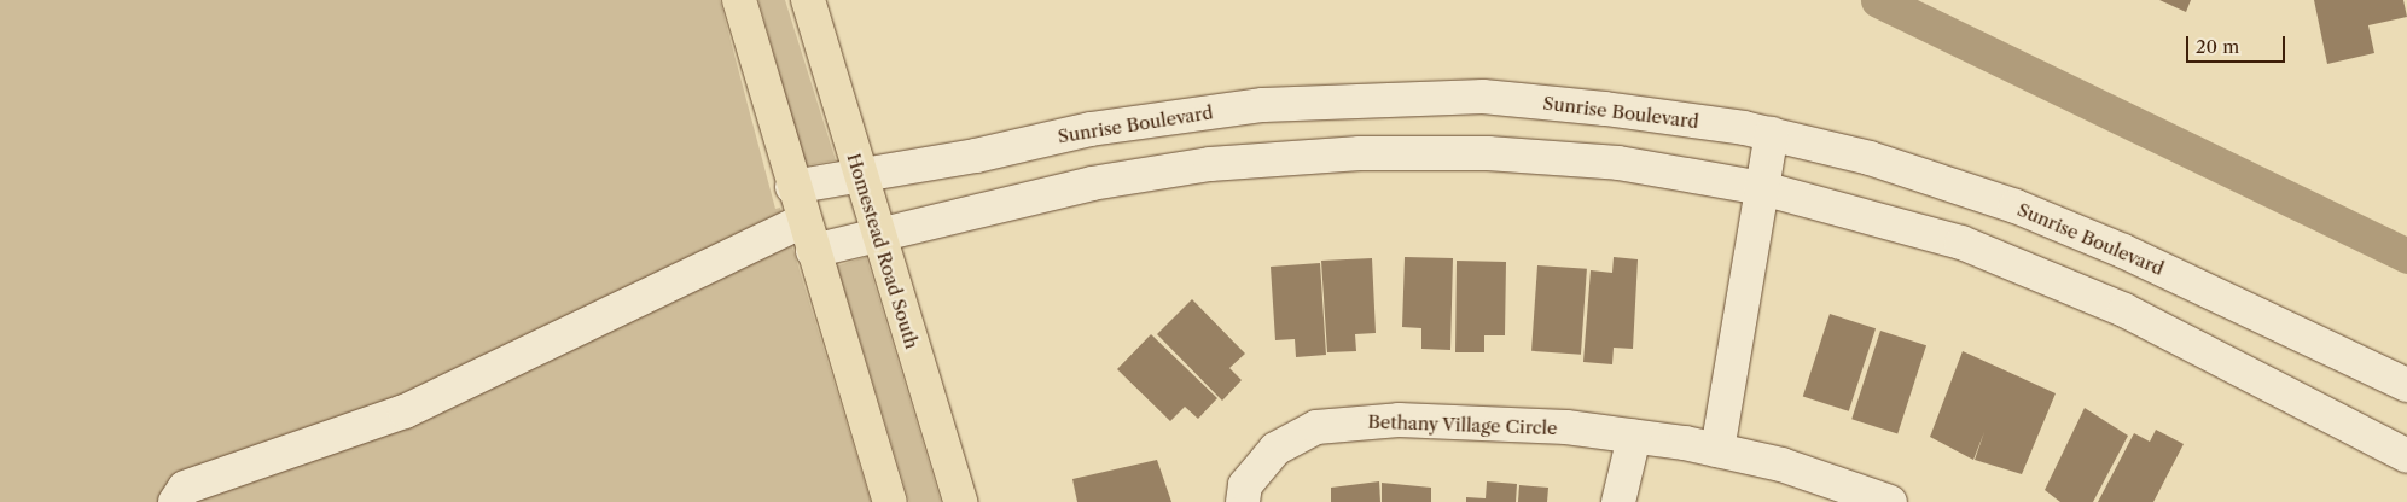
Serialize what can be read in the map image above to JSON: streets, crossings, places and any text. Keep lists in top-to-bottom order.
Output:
{
  "streets": {
    "main road": ["Homestead Road South"],
    "street": ["Sunrise Boulevard", "Bethany Village Circle"]
  },
  "crossings": [
    ["Sunrise Boulevard", "Homestead Road South"]
  ],
  "scale_bar": "20 m"
}
